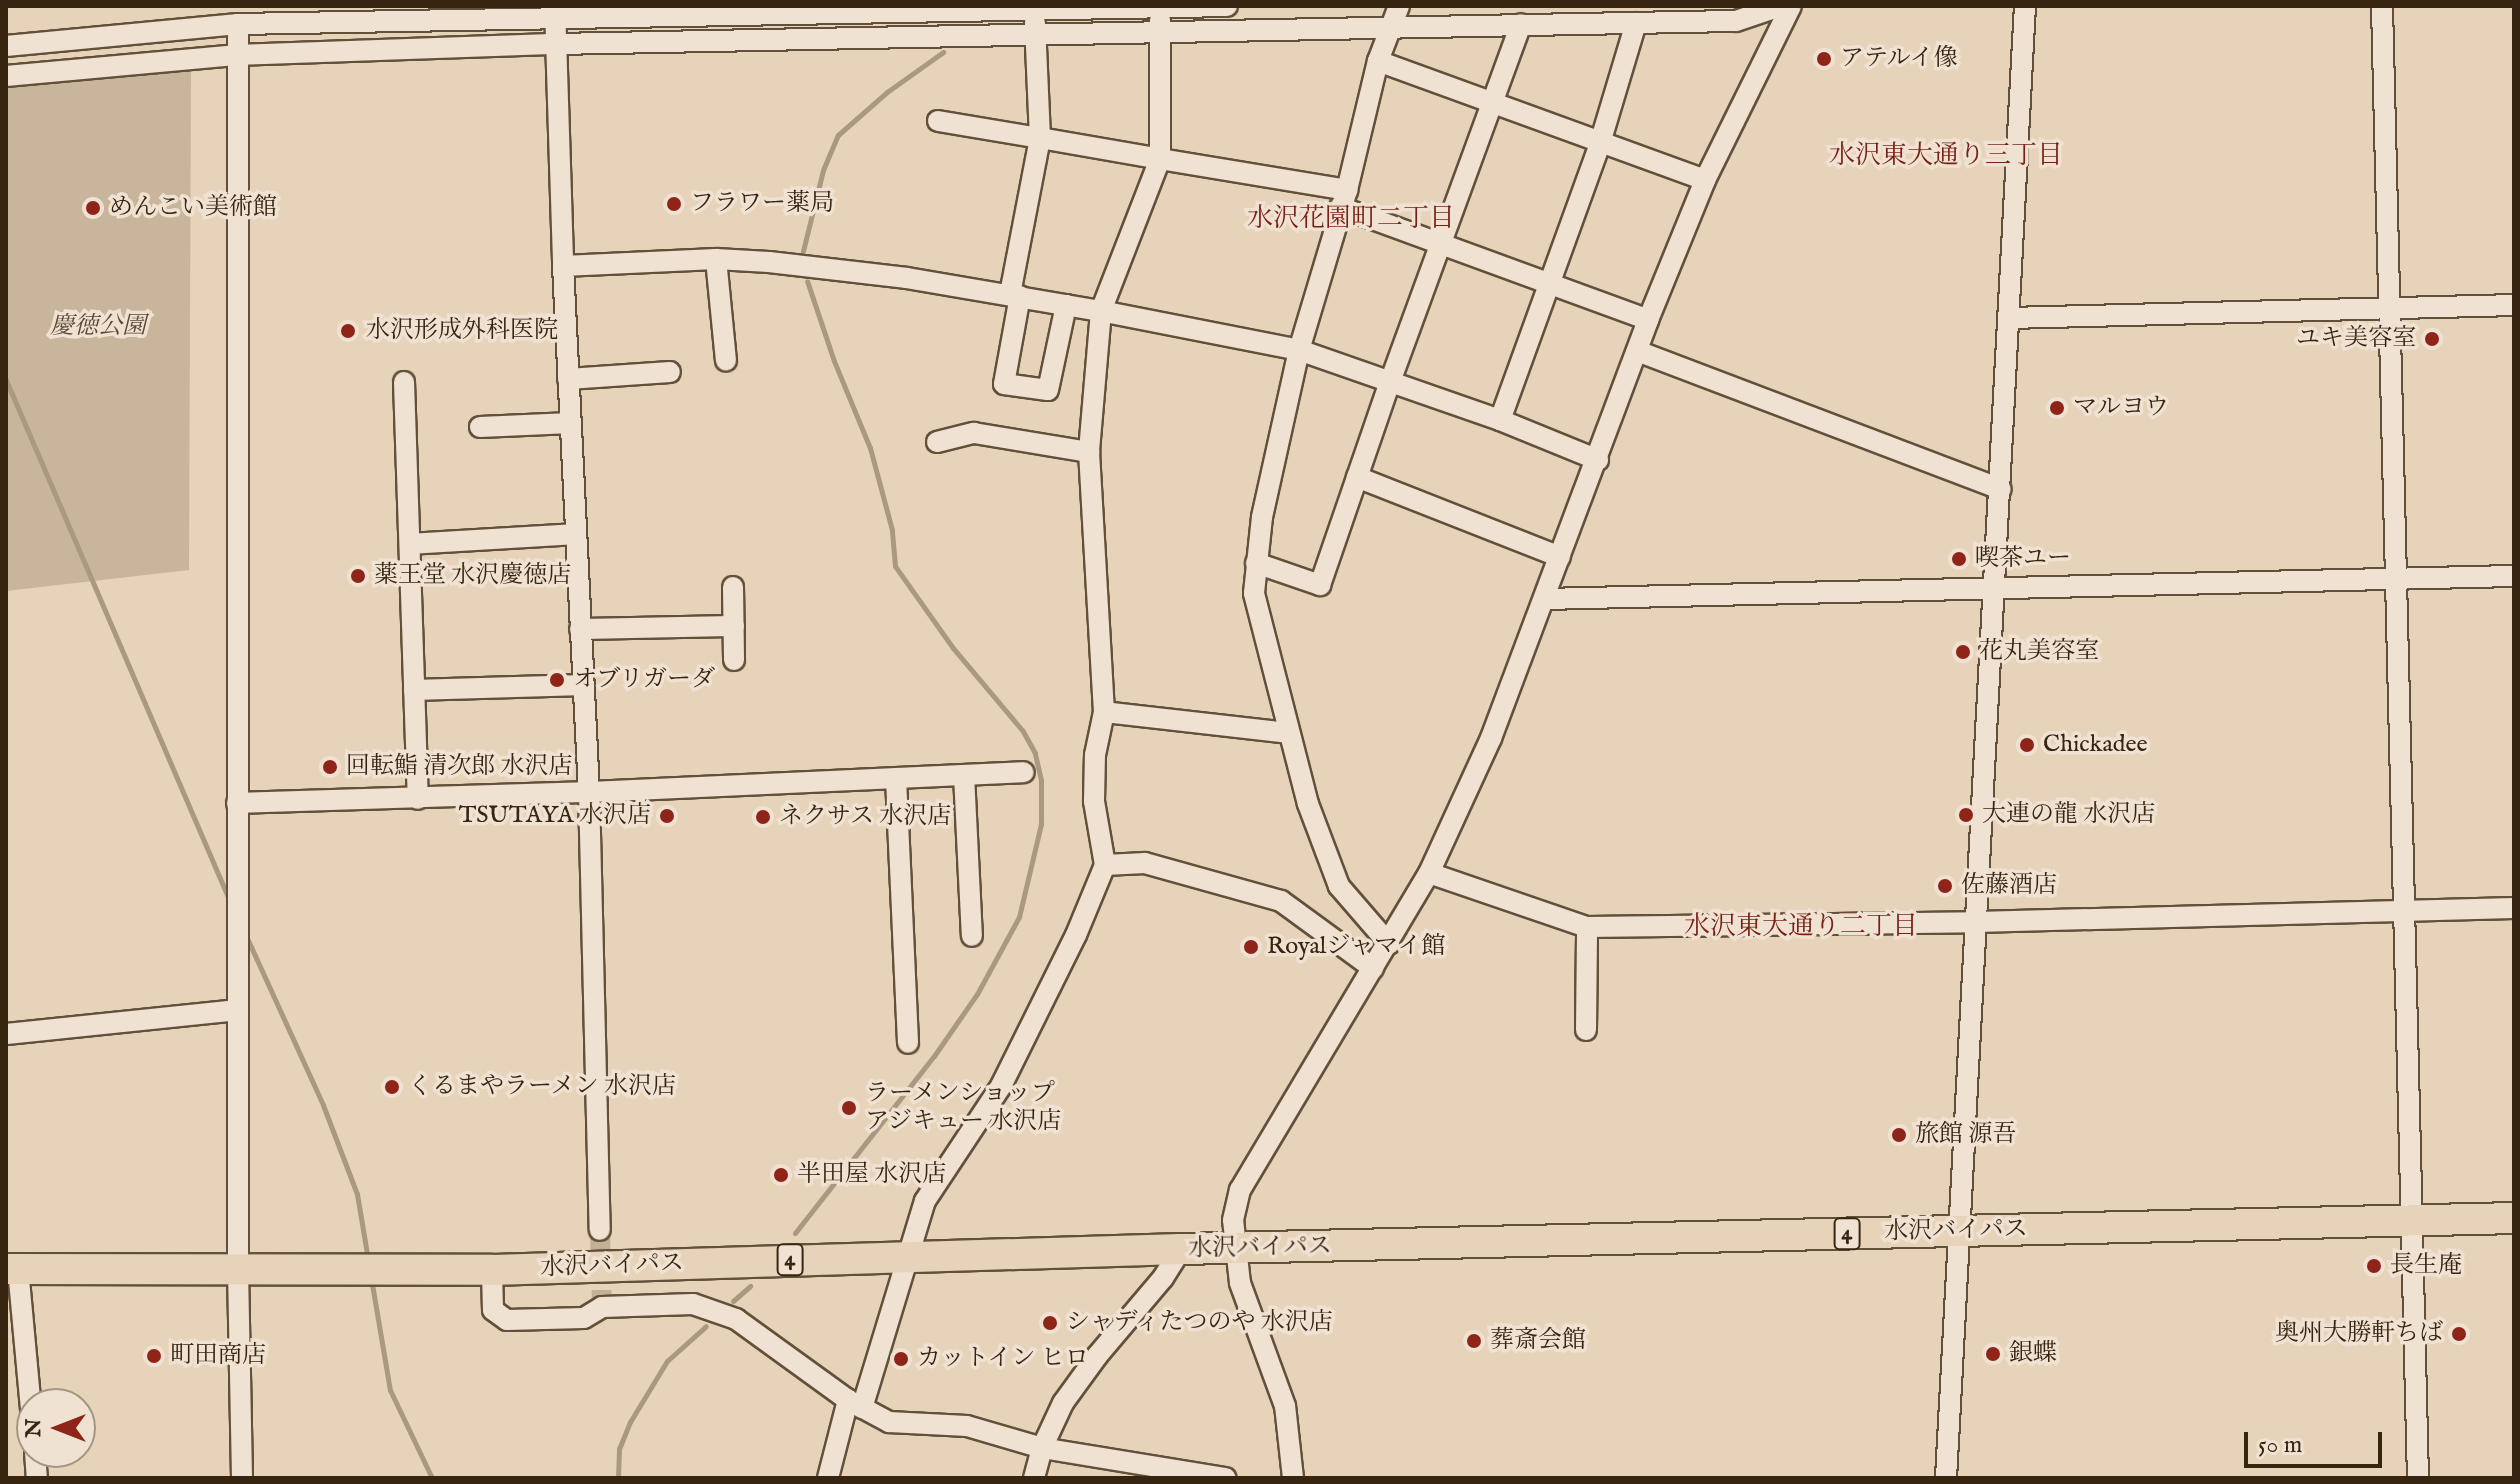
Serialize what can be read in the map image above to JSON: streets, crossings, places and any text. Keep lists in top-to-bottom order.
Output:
{
  "streets": {
    "highway": ["水沢バイパス", "4"]
  },
  "districts": ["水沢東大通り三丁目", "水沢花園町二丁目", "水沢東大通り二丁目"],
  "parks": ["慶徳公園"],
  "places": [
    "アテルイ像",
    "フラワー薬局",
    "めんこい美術館",
    "水沢形成外科医院",
    "ユキ美容室",
    "マルヨウ",
    "喫茶ユー",
    "薬王堂 水沢慶徳店",
    "花丸美容室",
    "オブリガーダ",
    "Chickadee",
    "回転鮨 清次郎 水沢店",
    "大連の龍 水沢店",
    "TSUTAYA 水沢店",
    "ネクサス 水沢店",
    "佐藤酒店",
    "Royalジャマイ館",
    "くるまやラーメン 水沢店",
    "ラーメンショップ アジキュー 水沢店",
    "旅館 源吾",
    "半田屋 水沢店",
    "長生庵",
    "シャディたつのや 水沢店",
    "奥州大勝軒ちば",
    "葬斎会館",
    "銀蝶",
    "町田商店",
    "カットイン ヒロ"
  ],
  "scale_bar": "50 m",
  "north": "left"
}
